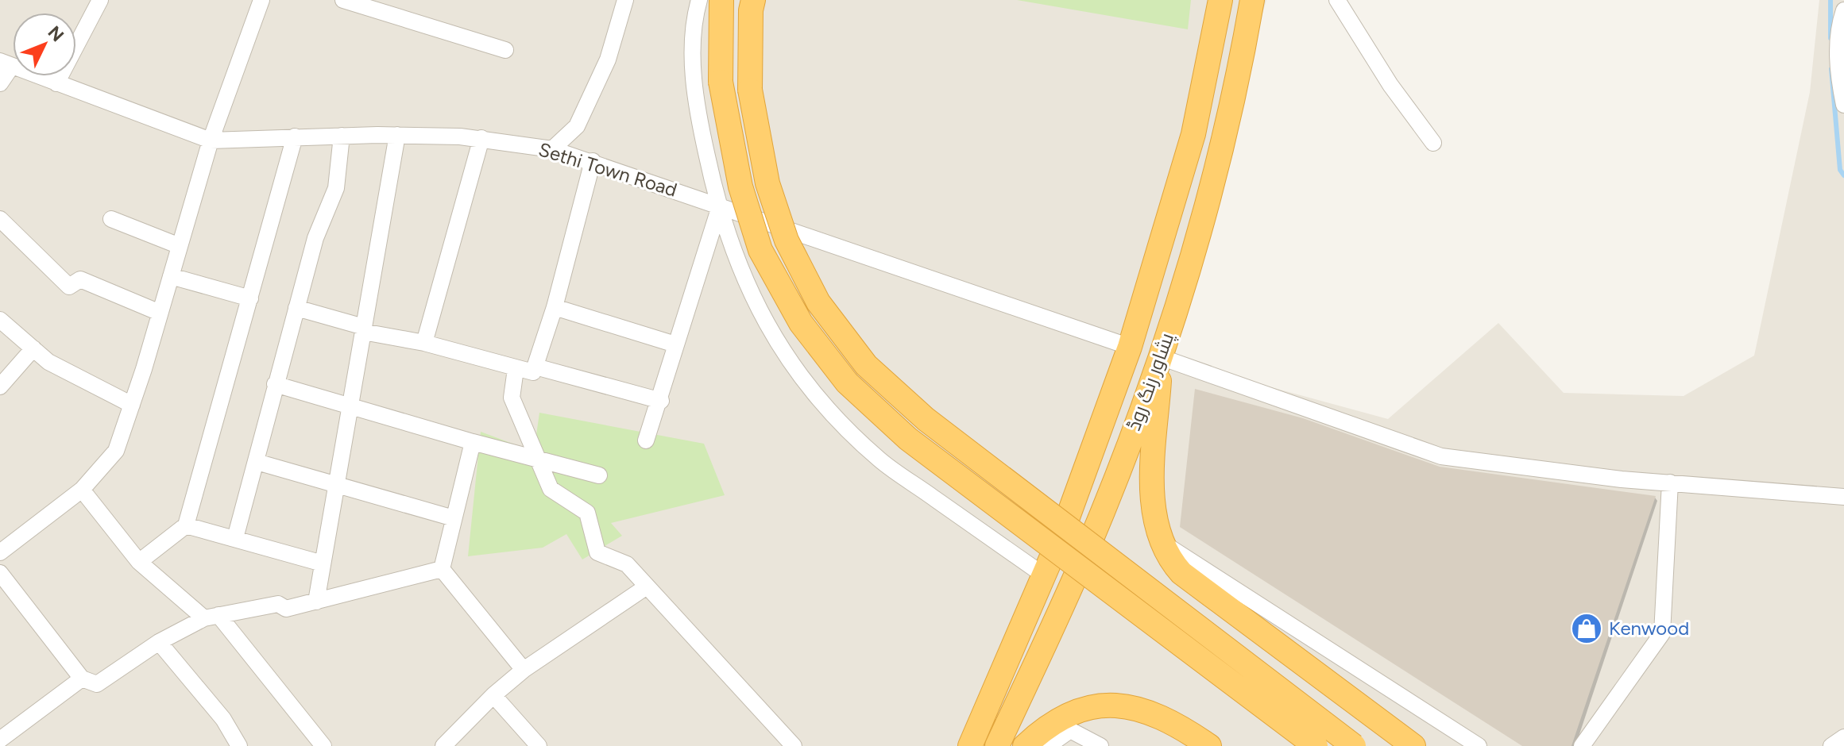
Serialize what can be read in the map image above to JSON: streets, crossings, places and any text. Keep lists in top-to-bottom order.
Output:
{
  "streets": {
    "highway": ["پشاور رنگ روڈ"],
    "street": ["Sethi Town Road"]
  },
  "crossings": [
    ["Sethi Town Road", "پشاور رنگ روڈ"]
  ],
  "places": {
    "shop": ["Kenwood"]
  },
  "north": "top right"
}
